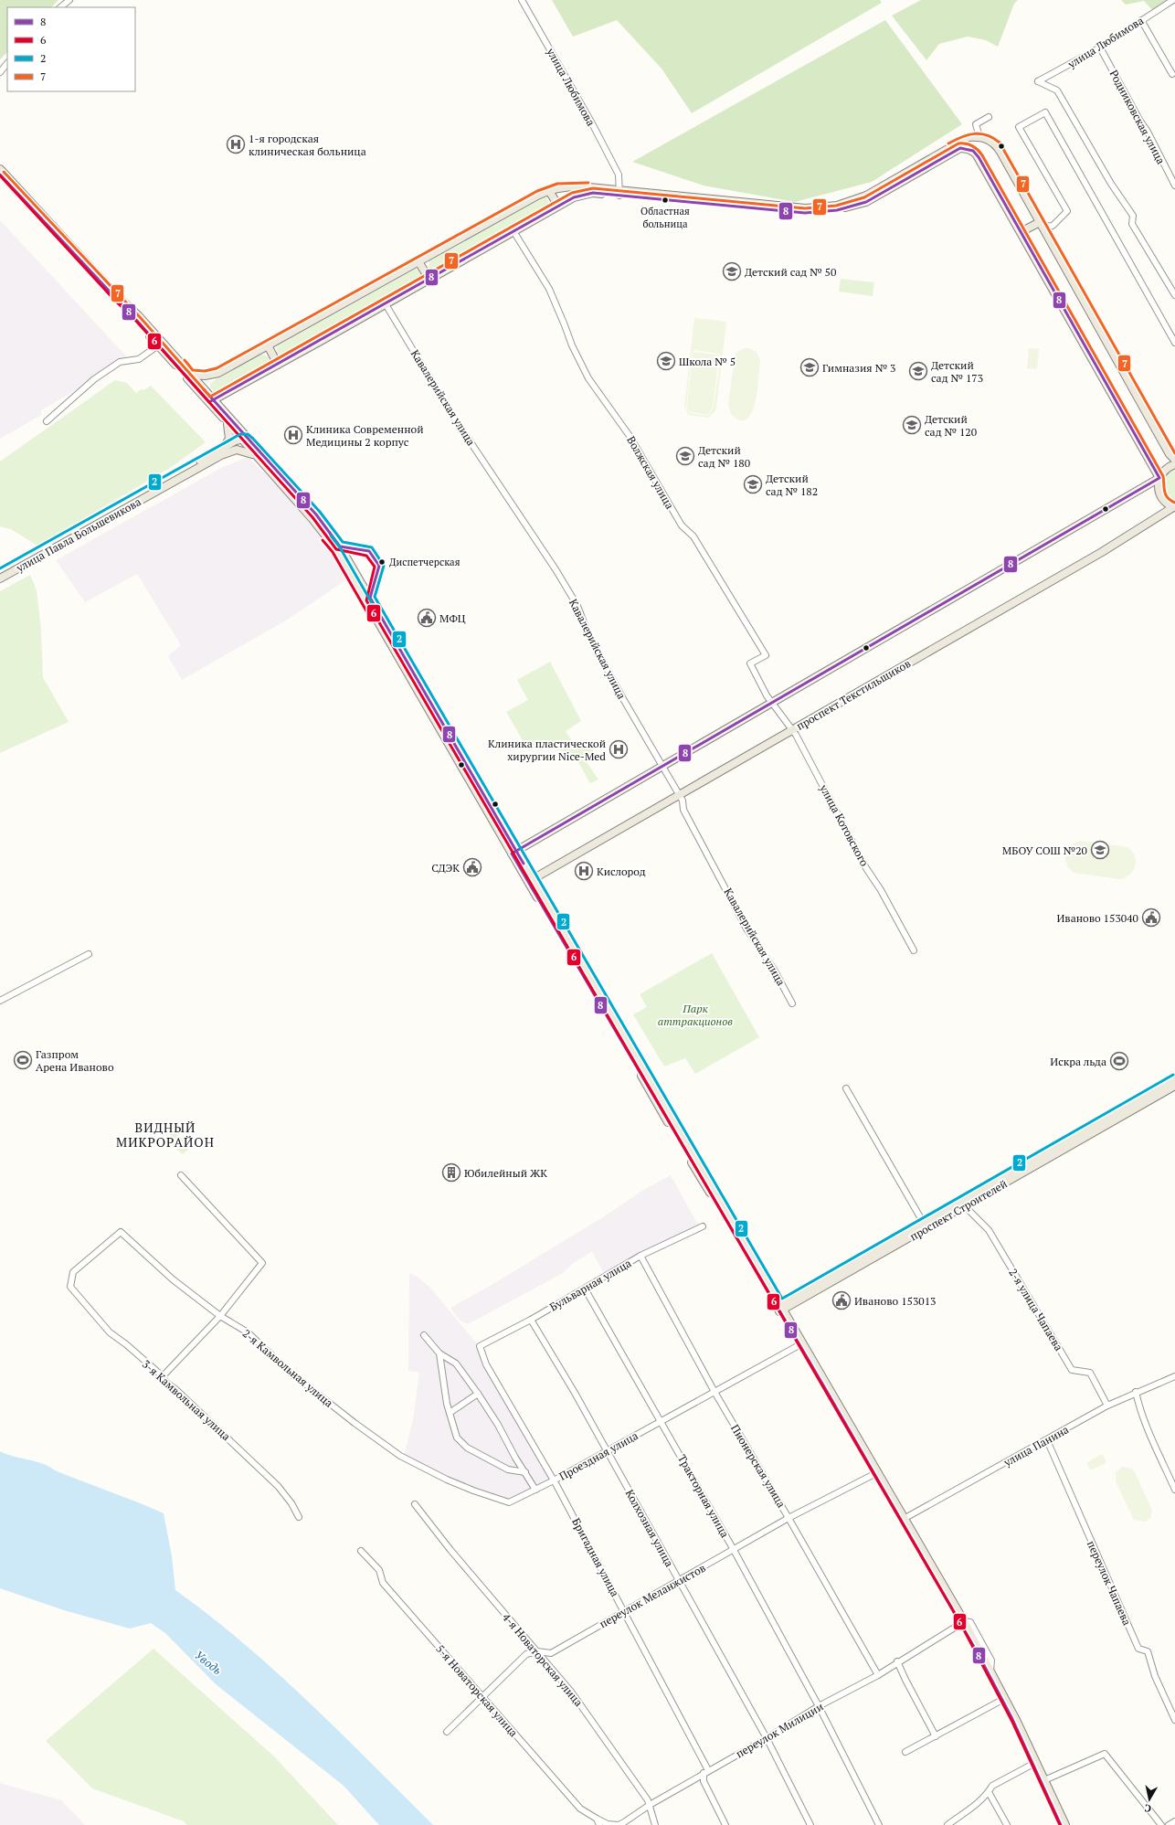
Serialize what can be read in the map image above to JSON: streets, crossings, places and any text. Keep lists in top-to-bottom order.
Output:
{
  "streets": {
    "main road": ["улица Павла Большевикова", "проспект Текстильщиков", "проспект Строителей"],
    "street": [
      "улица Любимова",
      "Родниковская улица",
      "Кавалерийская улица",
      "Волжская улица",
      "улица Котовского",
      "Бульварная улица",
      "2-я улица Чапаева",
      "2-я Камвольная улица",
      "3-я Камвольная улица",
      "улица Панина",
      "Проездная улица",
      "Пионерская улица",
      "Тракторная улица",
      "Колхозная улица",
      "Бригадная улица",
      "переулок Чапаева",
      "переулок Меланжистов",
      "4-я Новаторская улица",
      "5-я Новаторская улица",
      "переулок Милиции"
    ]
  },
  "crossings": [
    ["улица Любимова", "Родниковская улица"],
    ["Кавалерийская улица", "проспект Текстильщиков"],
    ["Волжская улица", "улица Котовского"],
    ["проспект Текстильщиков", "улица Котовского"],
    ["проспект Строителей", "2-я улица Чапаева"],
    ["Бульварная улица", "Пионерская улица"],
    ["Бульварная улица", "Тракторная улица"],
    ["Бульварная улица", "Колхозная улица"],
    ["Бульварная улица", "Бригадная улица"],
    ["2-я улица Чапаева", "улица Панина"],
    ["2-я Камвольная улица", "3-я Камвольная улица"],
    ["2-я Камвольная улица", "Проездная улица"],
    ["улица Панина", "переулок Чапаева"],
    ["Проездная улица", "Пионерская улица"],
    ["Проездная улица", "Тракторная улица"],
    ["Проездная улица", "Колхозная улица"],
    ["Проездная улица", "Бригадная улица"],
    ["Пионерская улица", "переулок Меланжистов"],
    ["Пионерская улица", "переулок Милиции"],
    ["Тракторная улица", "переулок Меланжистов"],
    ["Тракторная улица", "переулок Милиции"],
    ["Колхозная улица", "переулок Меланжистов"],
    ["Колхозная улица", "переулок Милиции"],
    ["Бригадная улица", "переулок Меланжистов"],
    ["Бригадная улица", "переулок Милиции"],
    ["переулок Меланжистов", "4-я Новаторская улица"],
    ["переулок Меланжистов", "5-я Новаторская улица"],
    ["4-я Новаторская улица", "переулок Милиции"],
    ["5-я Новаторская улица", "переулок Милиции"]
  ],
  "districts": ["ВИДНЫЙ МИКРОРАЙОН"],
  "water": ["Уводь"],
  "parks": ["Парк аттракционов"],
  "places": {
    "hospital": [
      "1-я городская клиническая больница",
      "Клиника Современной Медицины 2 корпус",
      "Клиника пластической хирургии Nice-Med",
      "Кислород"
    ],
    "other": ["Областная больница", "Диспетчерская"],
    "school or university": [
      "Детский сад № 50",
      "Школа № 5",
      "Гимназия № 3",
      "Детский сад № 173",
      "Детский сад № 120",
      "Детский сад № 180",
      "Детский сад № 182",
      "МБОУ СОШ №20"
    ],
    "public building": [
      "МФЦ",
      "СДЭК",
      "Иваново 153040",
      "Иваново 153013"
    ],
    "sports": ["Газпром Арена Иваново", "Искра льда"],
    "building": ["Юбилейный ЖК"]
  },
  "lines": [
    "transit line 7",
    "transit line 8",
    "transit line 6",
    "transit line 2"
  ],
  "legend": [
    "8",
    "6",
    "2",
    "7"
  ],
  "north": "bottom"
}
